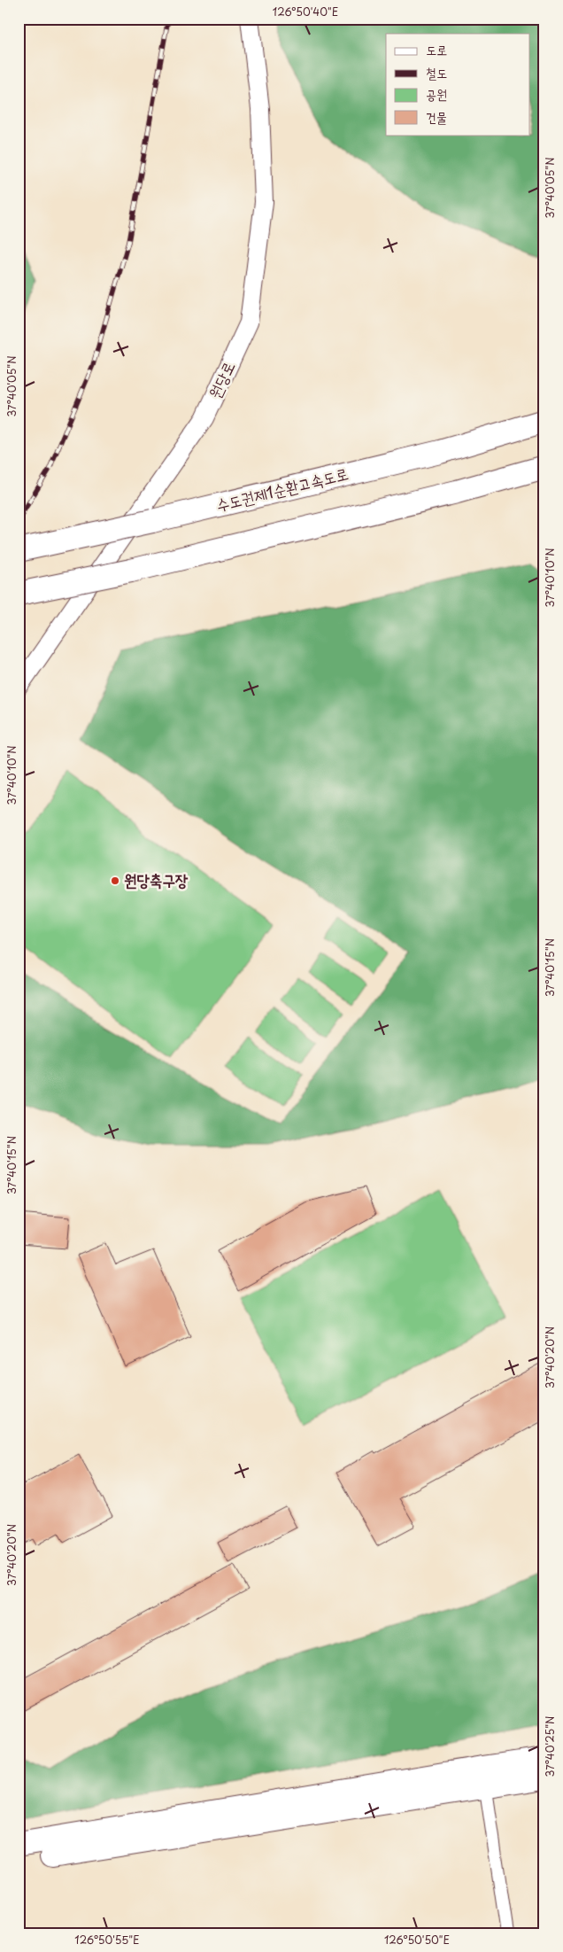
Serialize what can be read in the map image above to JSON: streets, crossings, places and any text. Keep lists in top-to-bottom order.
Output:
{
  "streets": {
    "highway": ["수도권제1순환고속도로"],
    "main road": ["원당로"]
  },
  "places": ["원당축구장"],
  "legend": [
    "도로",
    "철도",
    "공원",
    "건물"
  ],
  "coordinates": [
    "126°50'40\"E",
    "37°40'05\"N",
    "37°40'10\"N",
    "37°40'15\"N",
    "37°40'20\"N",
    "37°40'25\"N",
    "126°50'55\"E",
    "126°50'50\"E"
  ]
}
